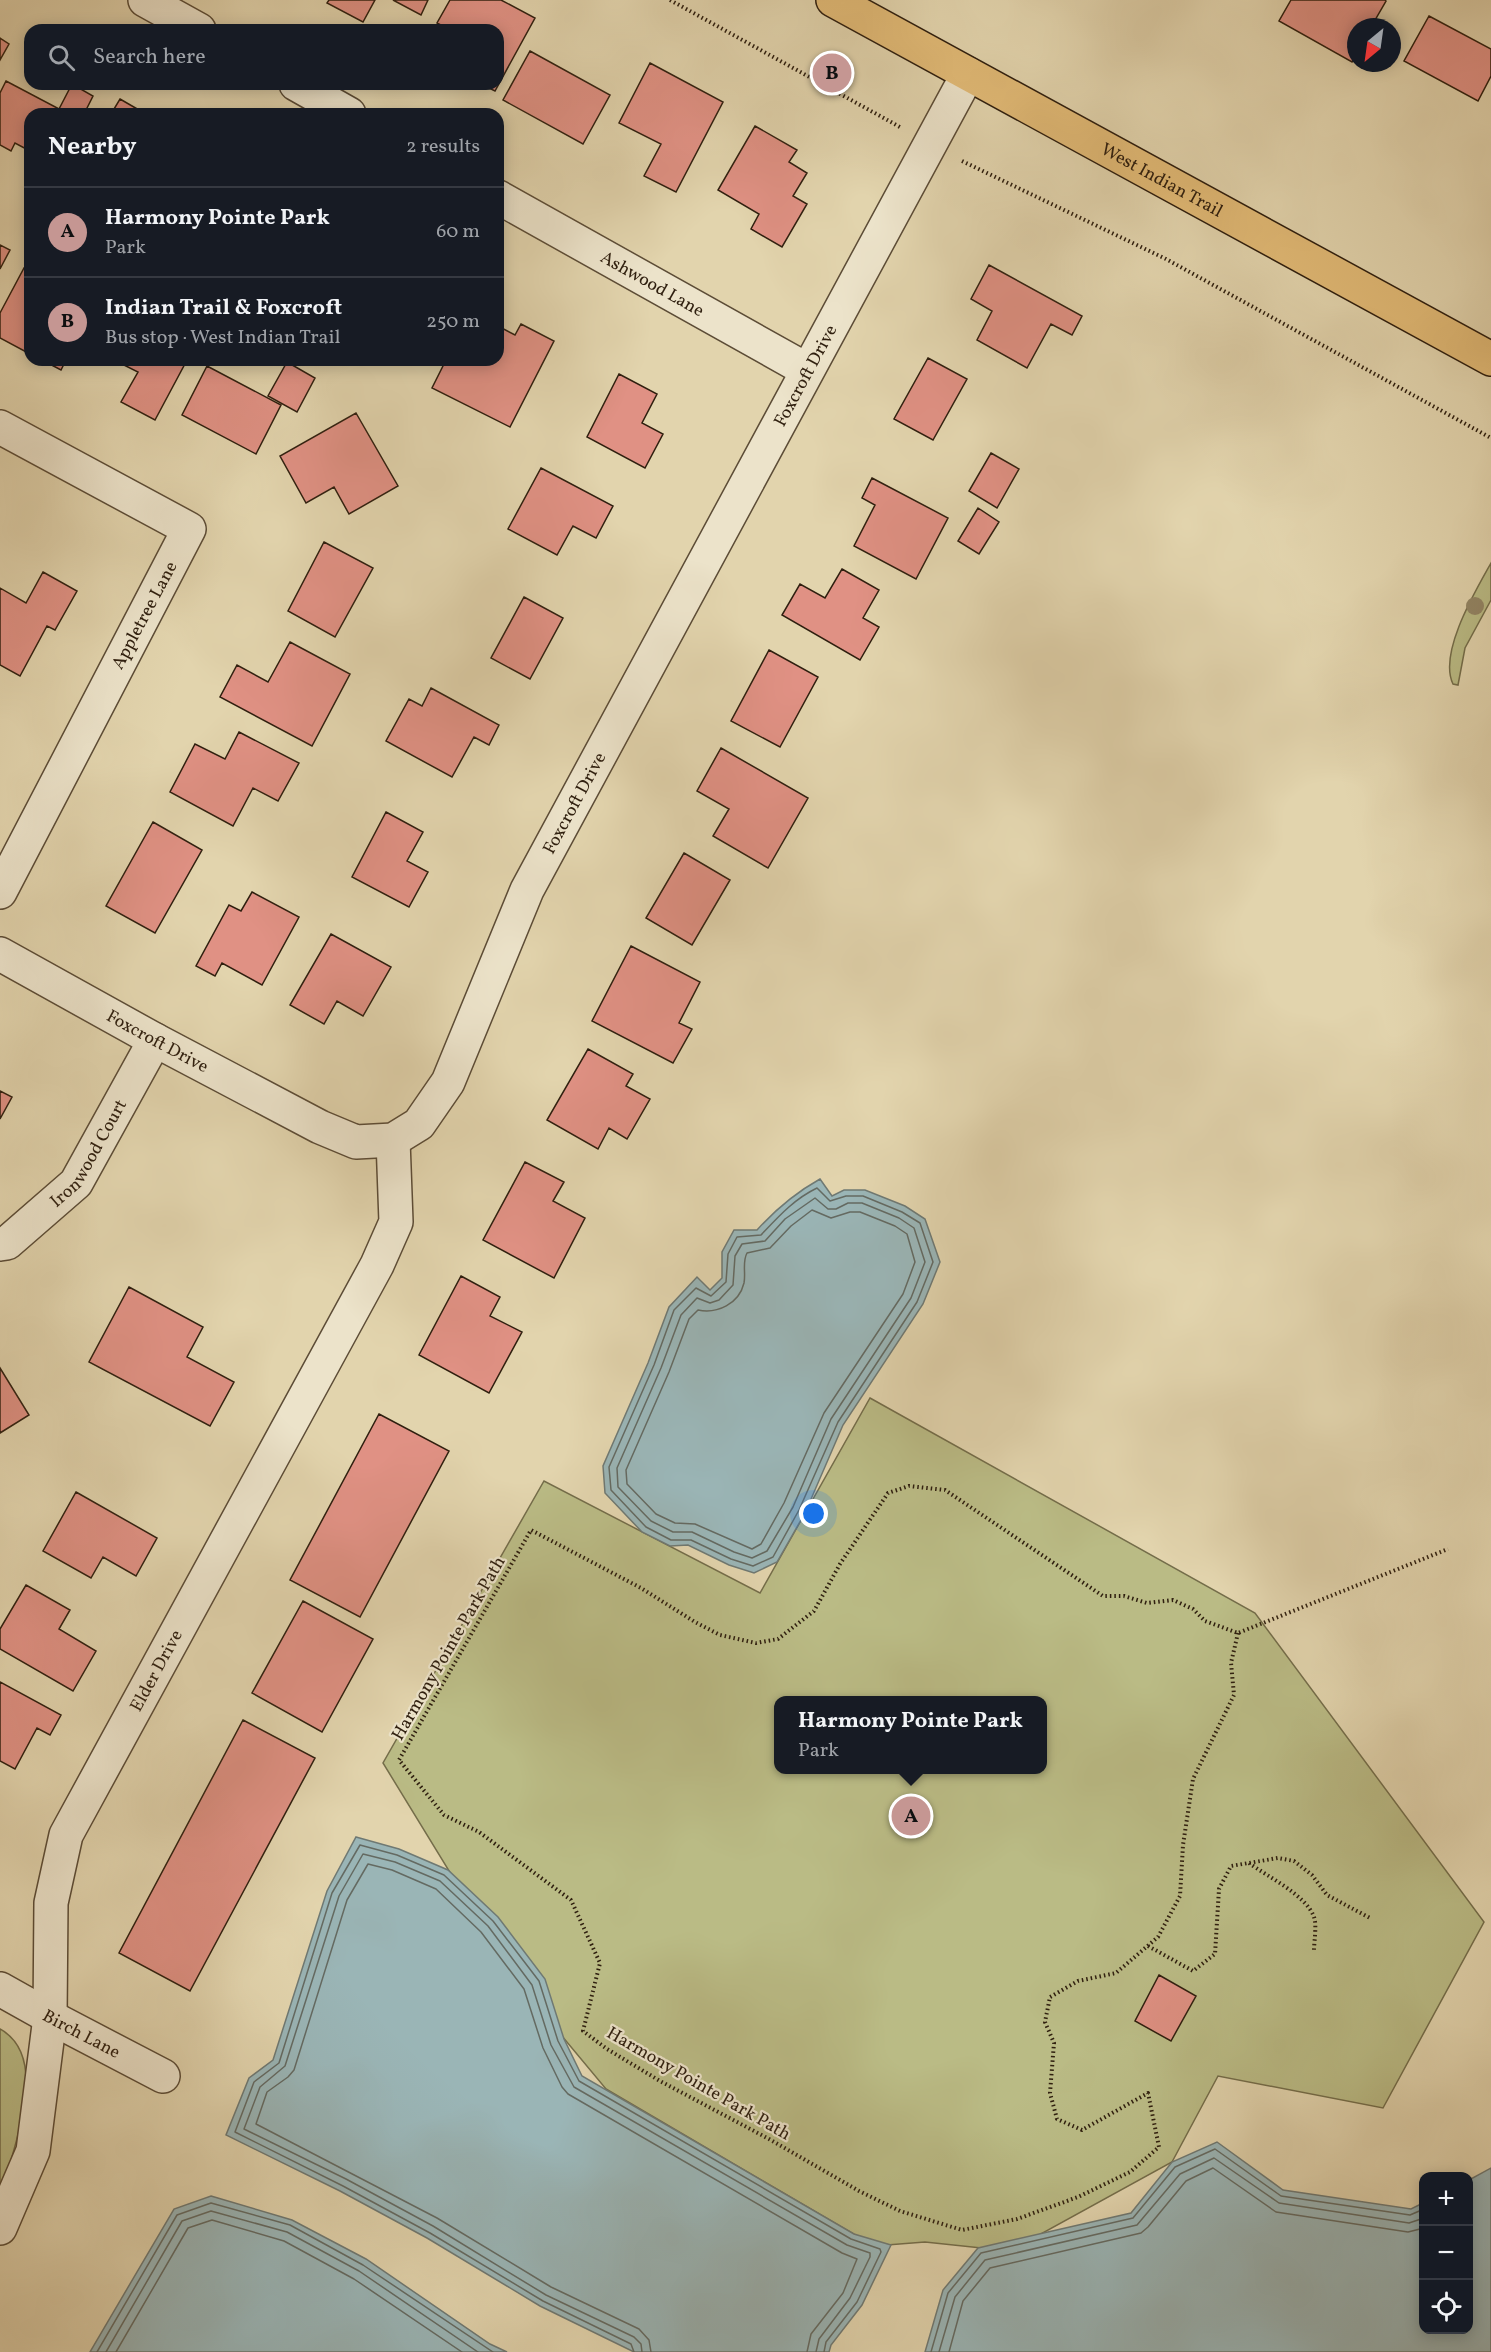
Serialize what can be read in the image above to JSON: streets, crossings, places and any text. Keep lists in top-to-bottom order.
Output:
{
  "streets": {
    "main road": ["West Indian Trail"],
    "street": [
      "Ashwood Lane",
      "Foxcroft Drive",
      "Appletree Lane",
      "Ironwood Court",
      "Elder Drive",
      "Birch Lane"
    ],
    "path": ["Harmony Pointe Park Path"]
  },
  "crossings": [
    ["West Indian Trail", "Foxcroft Drive"],
    ["Ashwood Lane", "Foxcroft Drive"],
    ["Foxcroft Drive", "Ironwood Court"],
    ["Foxcroft Drive", "Elder Drive"],
    ["Elder Drive", "Birch Lane"]
  ],
  "north": "bottom left",
  "page": {
    "search": "Search here",
    "pins": ["B", "A"],
    "heading": ["Nearby", "2 results"],
    "list": [
      {
        "mark": "A",
        "name": "Harmony Pointe Park",
        "note": "Park",
        "value": "60 m"
      },
      {
        "mark": "B",
        "name": "Indian Trail & Foxcroft",
        "note": "Bus stop · West Indian Trail",
        "value": "250 m"
      }
    ],
    "popup": ["Harmony Pointe Park", "Park"],
    "map_buttons": ["+", "−"]
  }
}
